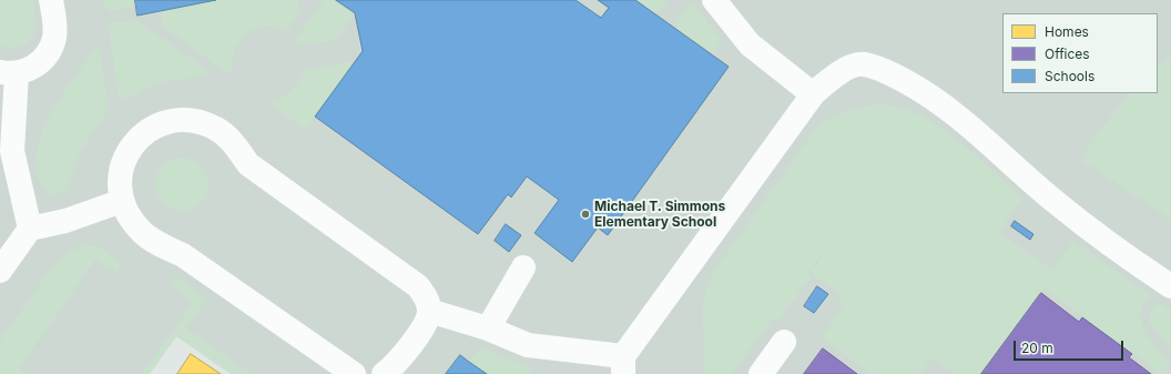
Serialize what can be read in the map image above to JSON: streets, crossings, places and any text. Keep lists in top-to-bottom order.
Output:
{
  "places": ["Michael T. Simmons Elementary School"],
  "legend": ["Homes", "Offices", "Schools"],
  "scale_bar": "20 m"
}
